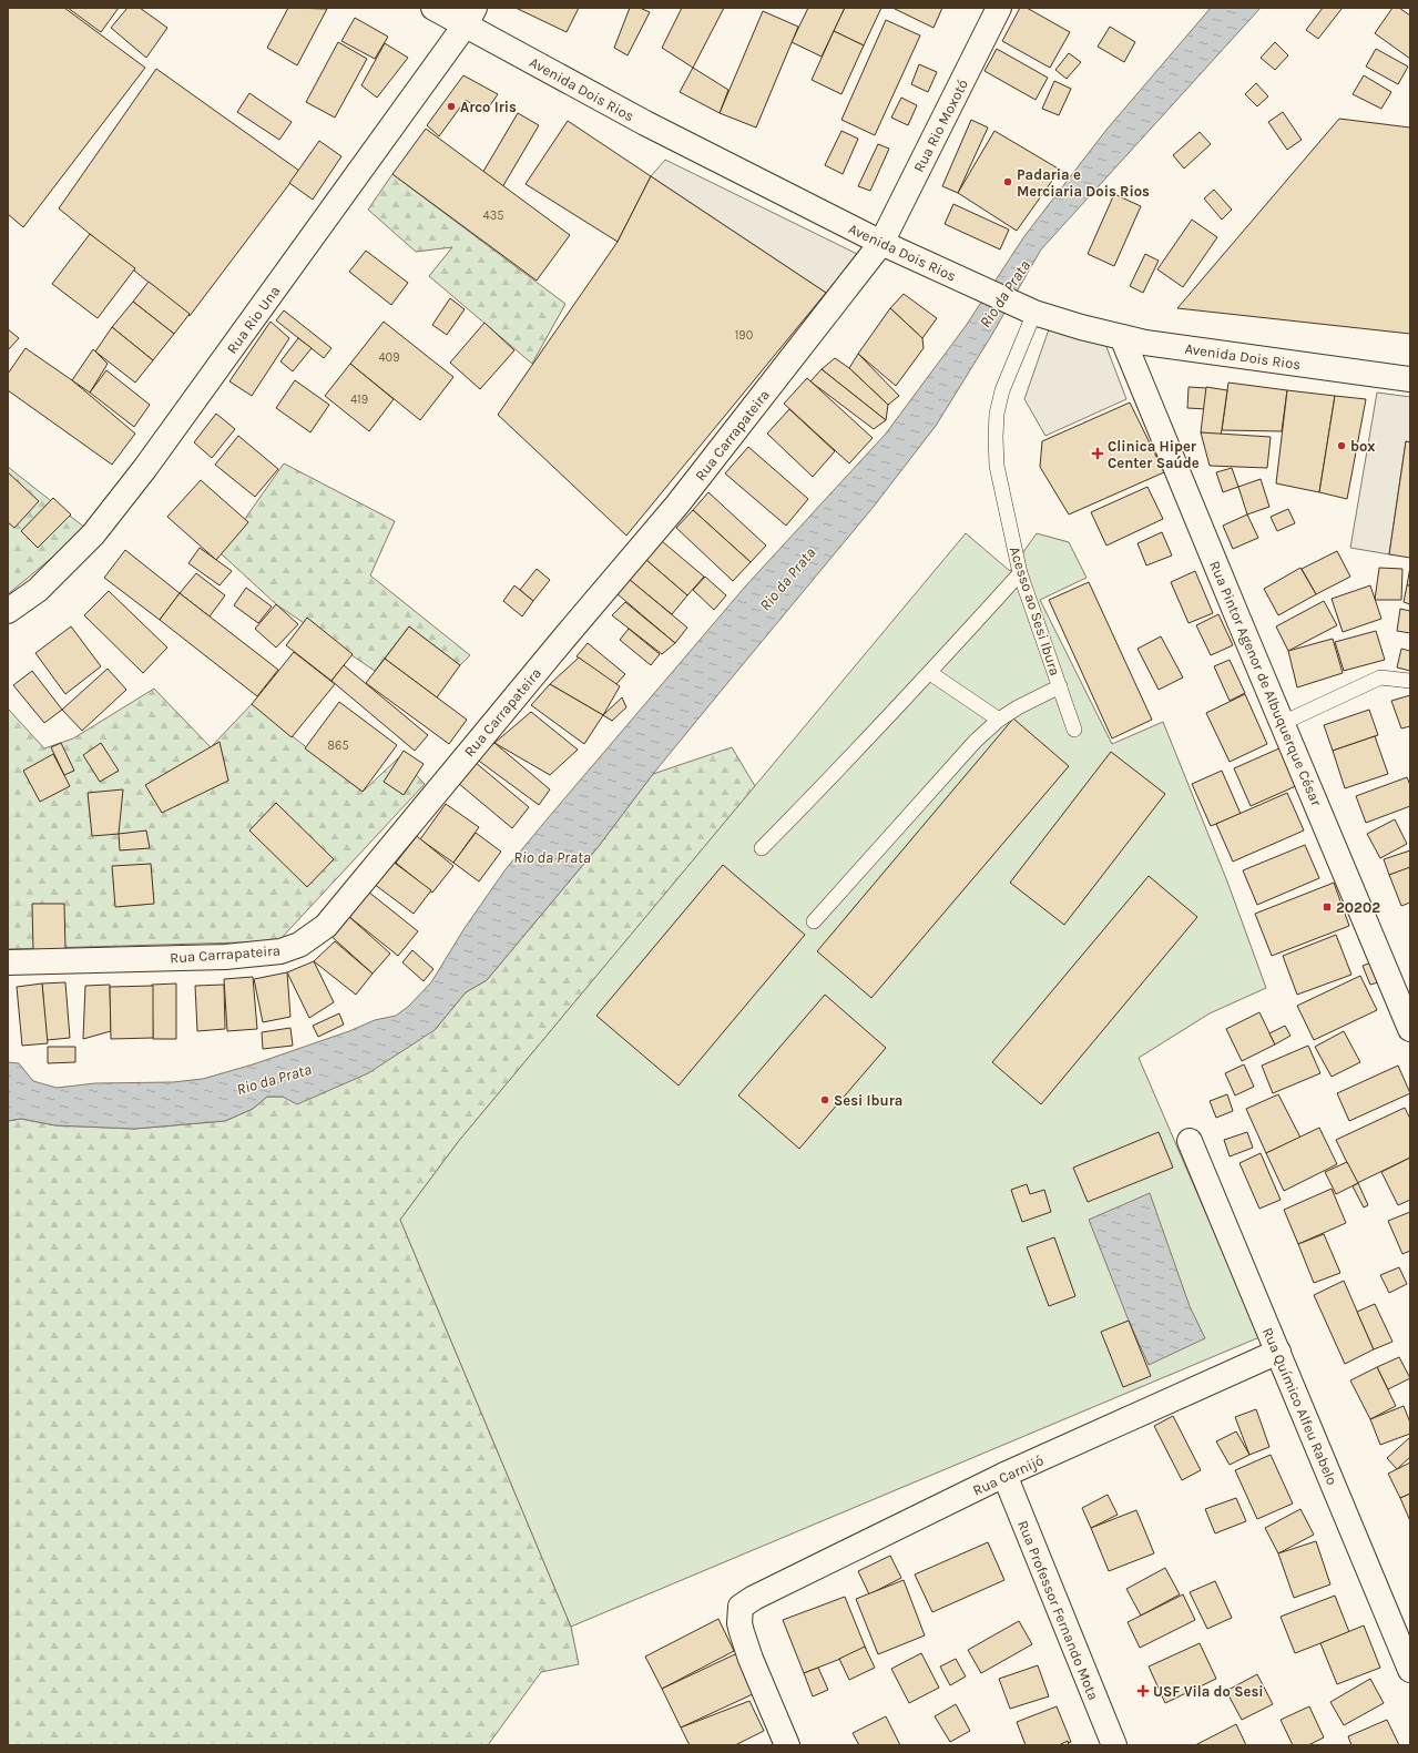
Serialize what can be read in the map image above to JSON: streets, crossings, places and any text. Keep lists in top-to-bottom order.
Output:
{
  "streets": {
    "street": [
      "Avenida Dois Rios",
      "Rua Rio Moxotó",
      "Rua Rio Una",
      "Rua Carrapateira",
      "Rua Pintor Agenor de Albuquerque César",
      "Rua Químico Alfeu Rabelo",
      "Rua Carnijó",
      "Rua Professor Fernando Mota"
    ],
    "lane": ["Acesso ao Sesi Ibura"]
  },
  "crossings": [
    ["Avenida Dois Rios", "Rua Rio Moxotó"],
    ["Avenida Dois Rios", "Rua Rio Una"],
    ["Avenida Dois Rios", "Rua Carrapateira"],
    ["Avenida Dois Rios", "Acesso ao Sesi Ibura"],
    ["Avenida Dois Rios", "Rua Pintor Agenor de Albuquerque César"],
    ["Rua Rio Moxotó", "Rua Carrapateira"],
    ["Rua Químico Alfeu Rabelo", "Rua Carnijó"],
    ["Rua Carnijó", "Rua Professor Fernando Mota"]
  ],
  "water": ["Rio da Prata"],
  "places": {
    "other": [
      "Arco Iris",
      "Padaria e Merciaria Dois Rios",
      "box",
      "Sesi Ibura"
    ],
    "health": ["Clinica Hiper Center Saúde", "USF Vila do Sesi"],
    "transit": ["20202"]
  },
  "house_numbers": [
    "435",
    "190",
    "409",
    "419",
    "865"
  ]
}
